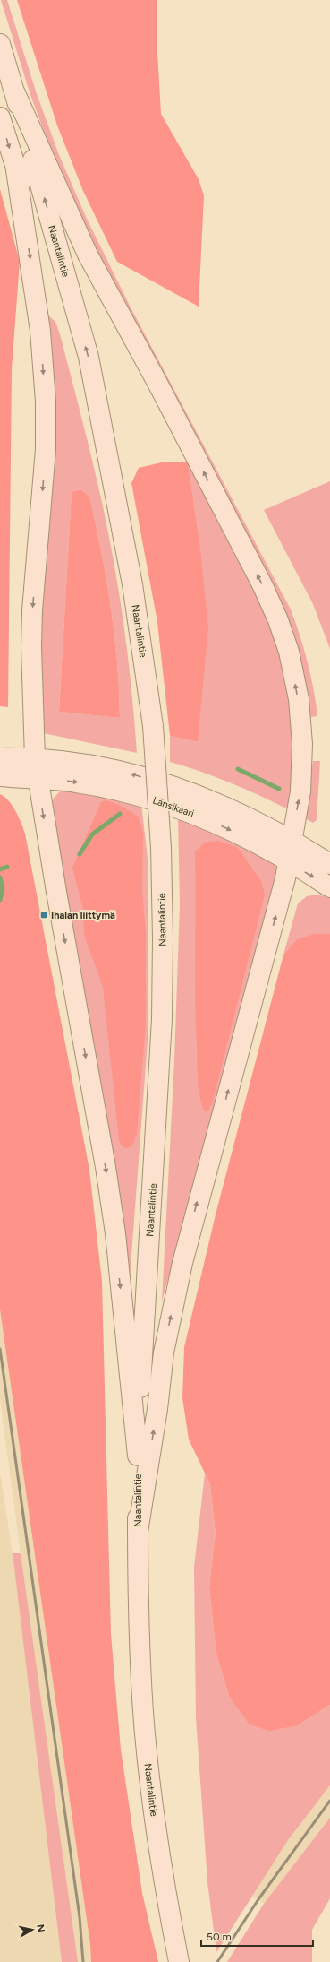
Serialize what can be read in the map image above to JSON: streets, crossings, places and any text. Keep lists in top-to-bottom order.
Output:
{
  "streets": {
    "main road": ["Naantalintie", "Länsikaari"]
  },
  "places": {
    "transit": ["Ihalan liittymä"]
  },
  "scale_bar": "50 m",
  "north": "right"
}
